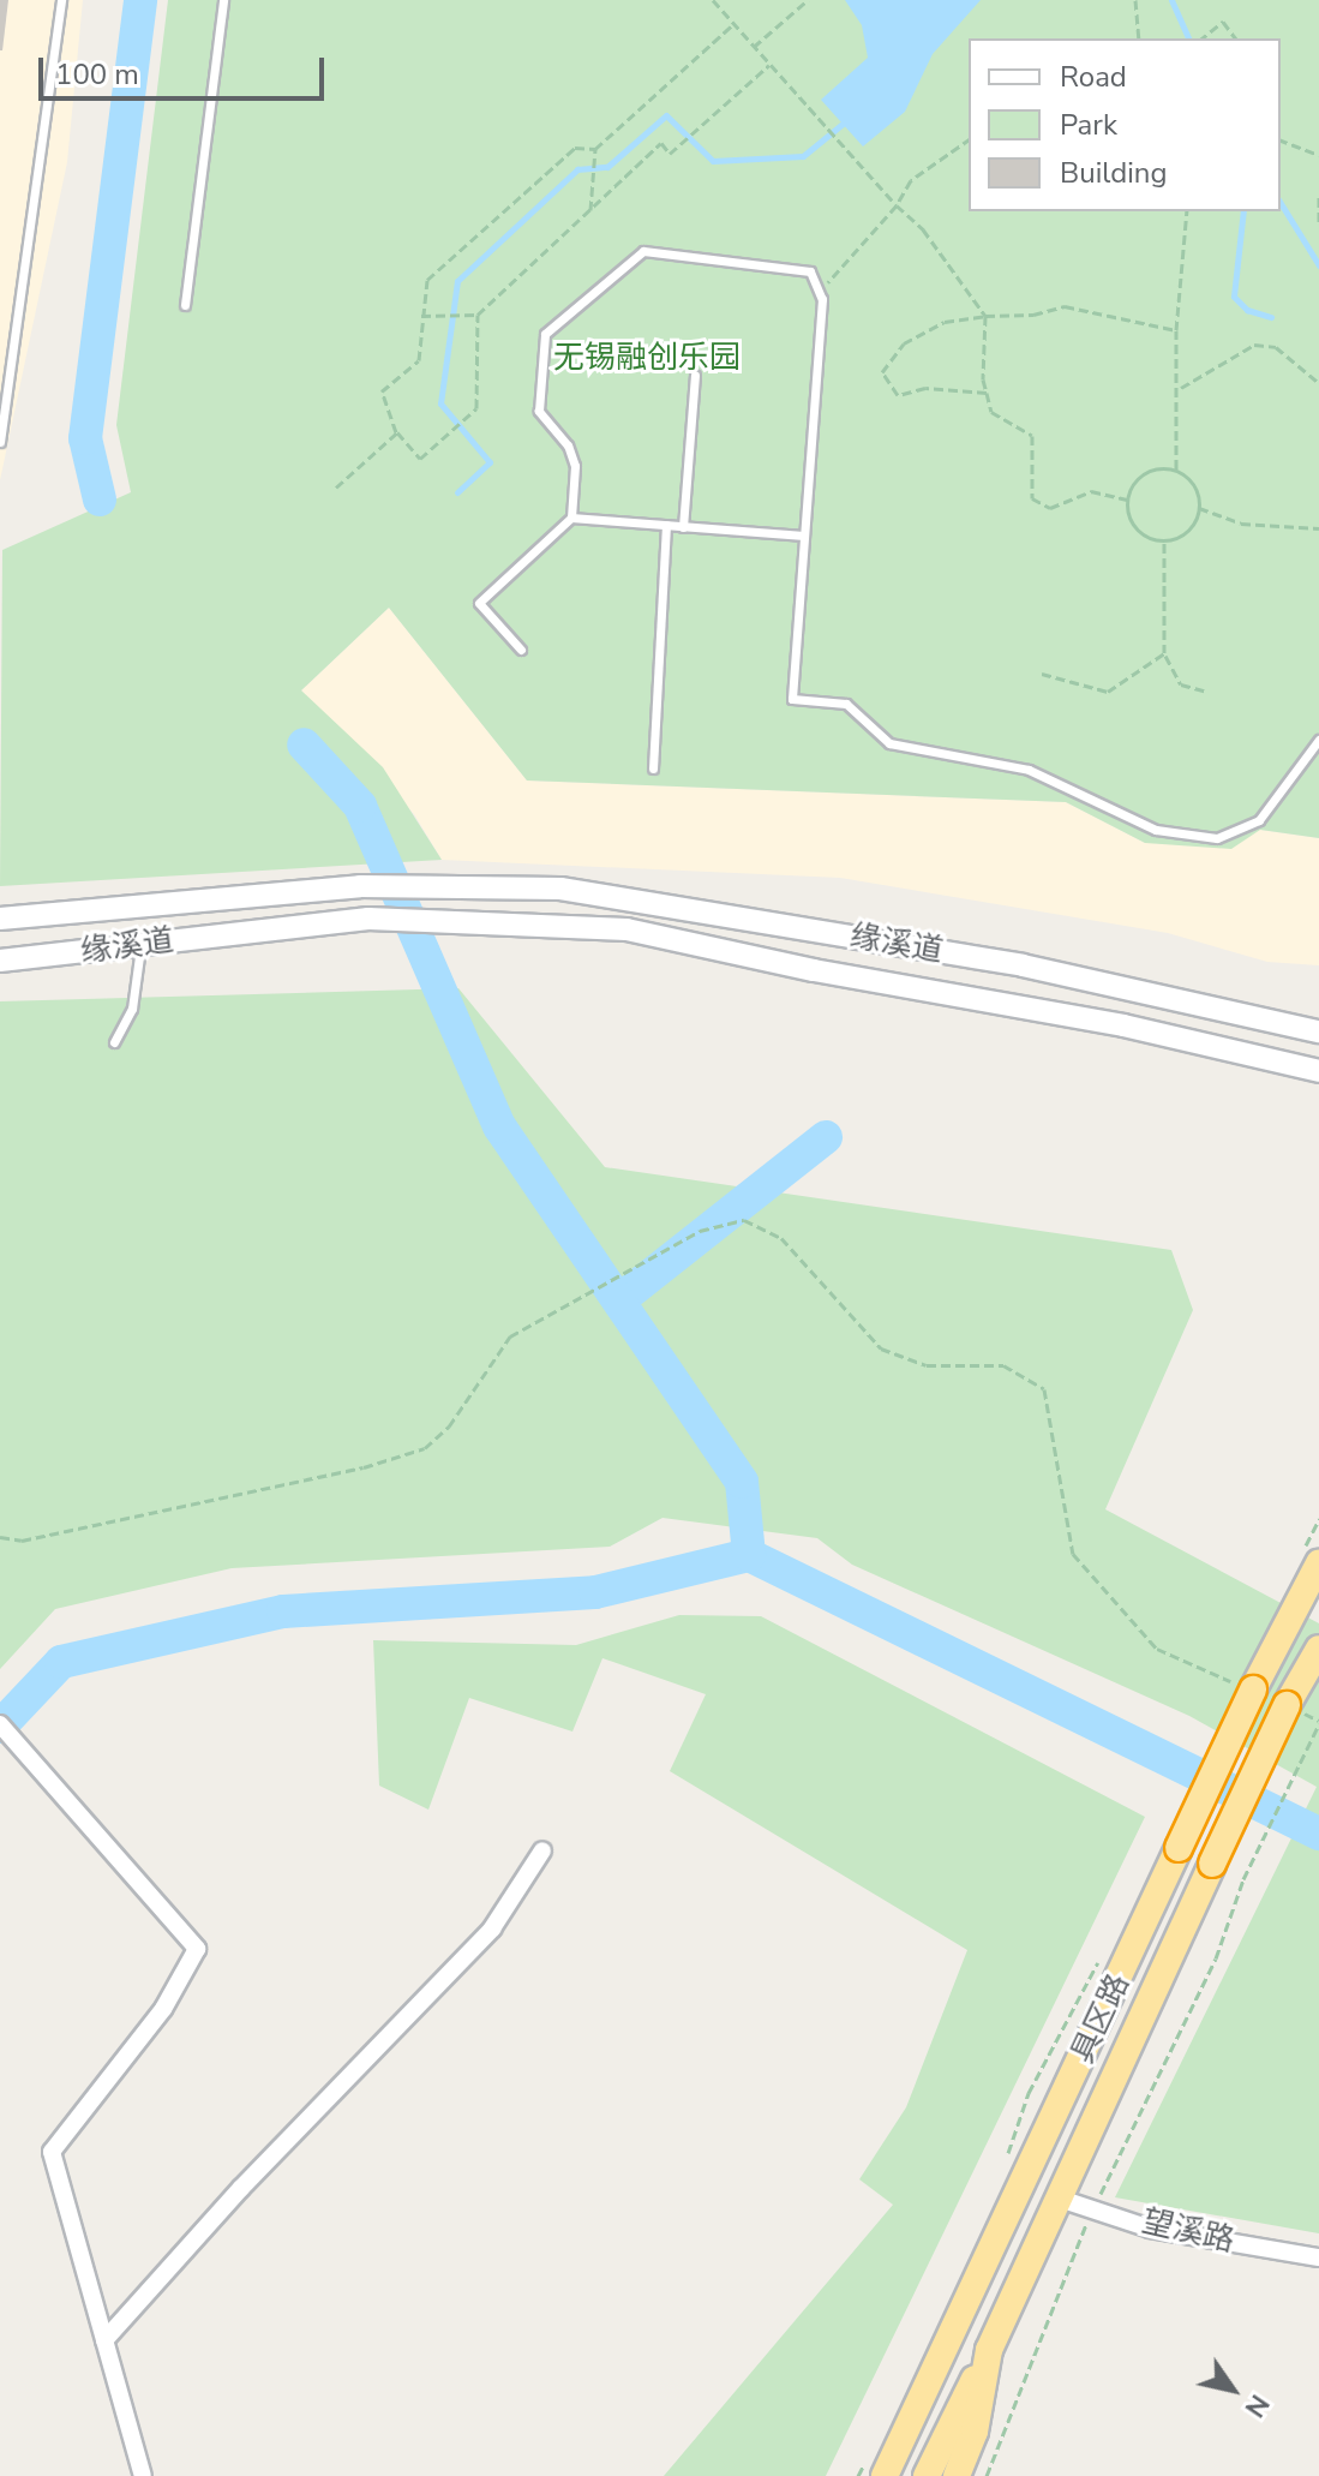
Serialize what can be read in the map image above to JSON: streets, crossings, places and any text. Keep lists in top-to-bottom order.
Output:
{
  "streets": {
    "highway": ["具区路"],
    "main road": ["缘溪道"],
    "street": ["望溪路"]
  },
  "crossings": [
    ["具区路", "望溪路"]
  ],
  "parks": ["无锡融创乐园"],
  "legend": ["Road", "Park", "Building"],
  "scale_bar": "100 m",
  "north": "bottom right"
}
